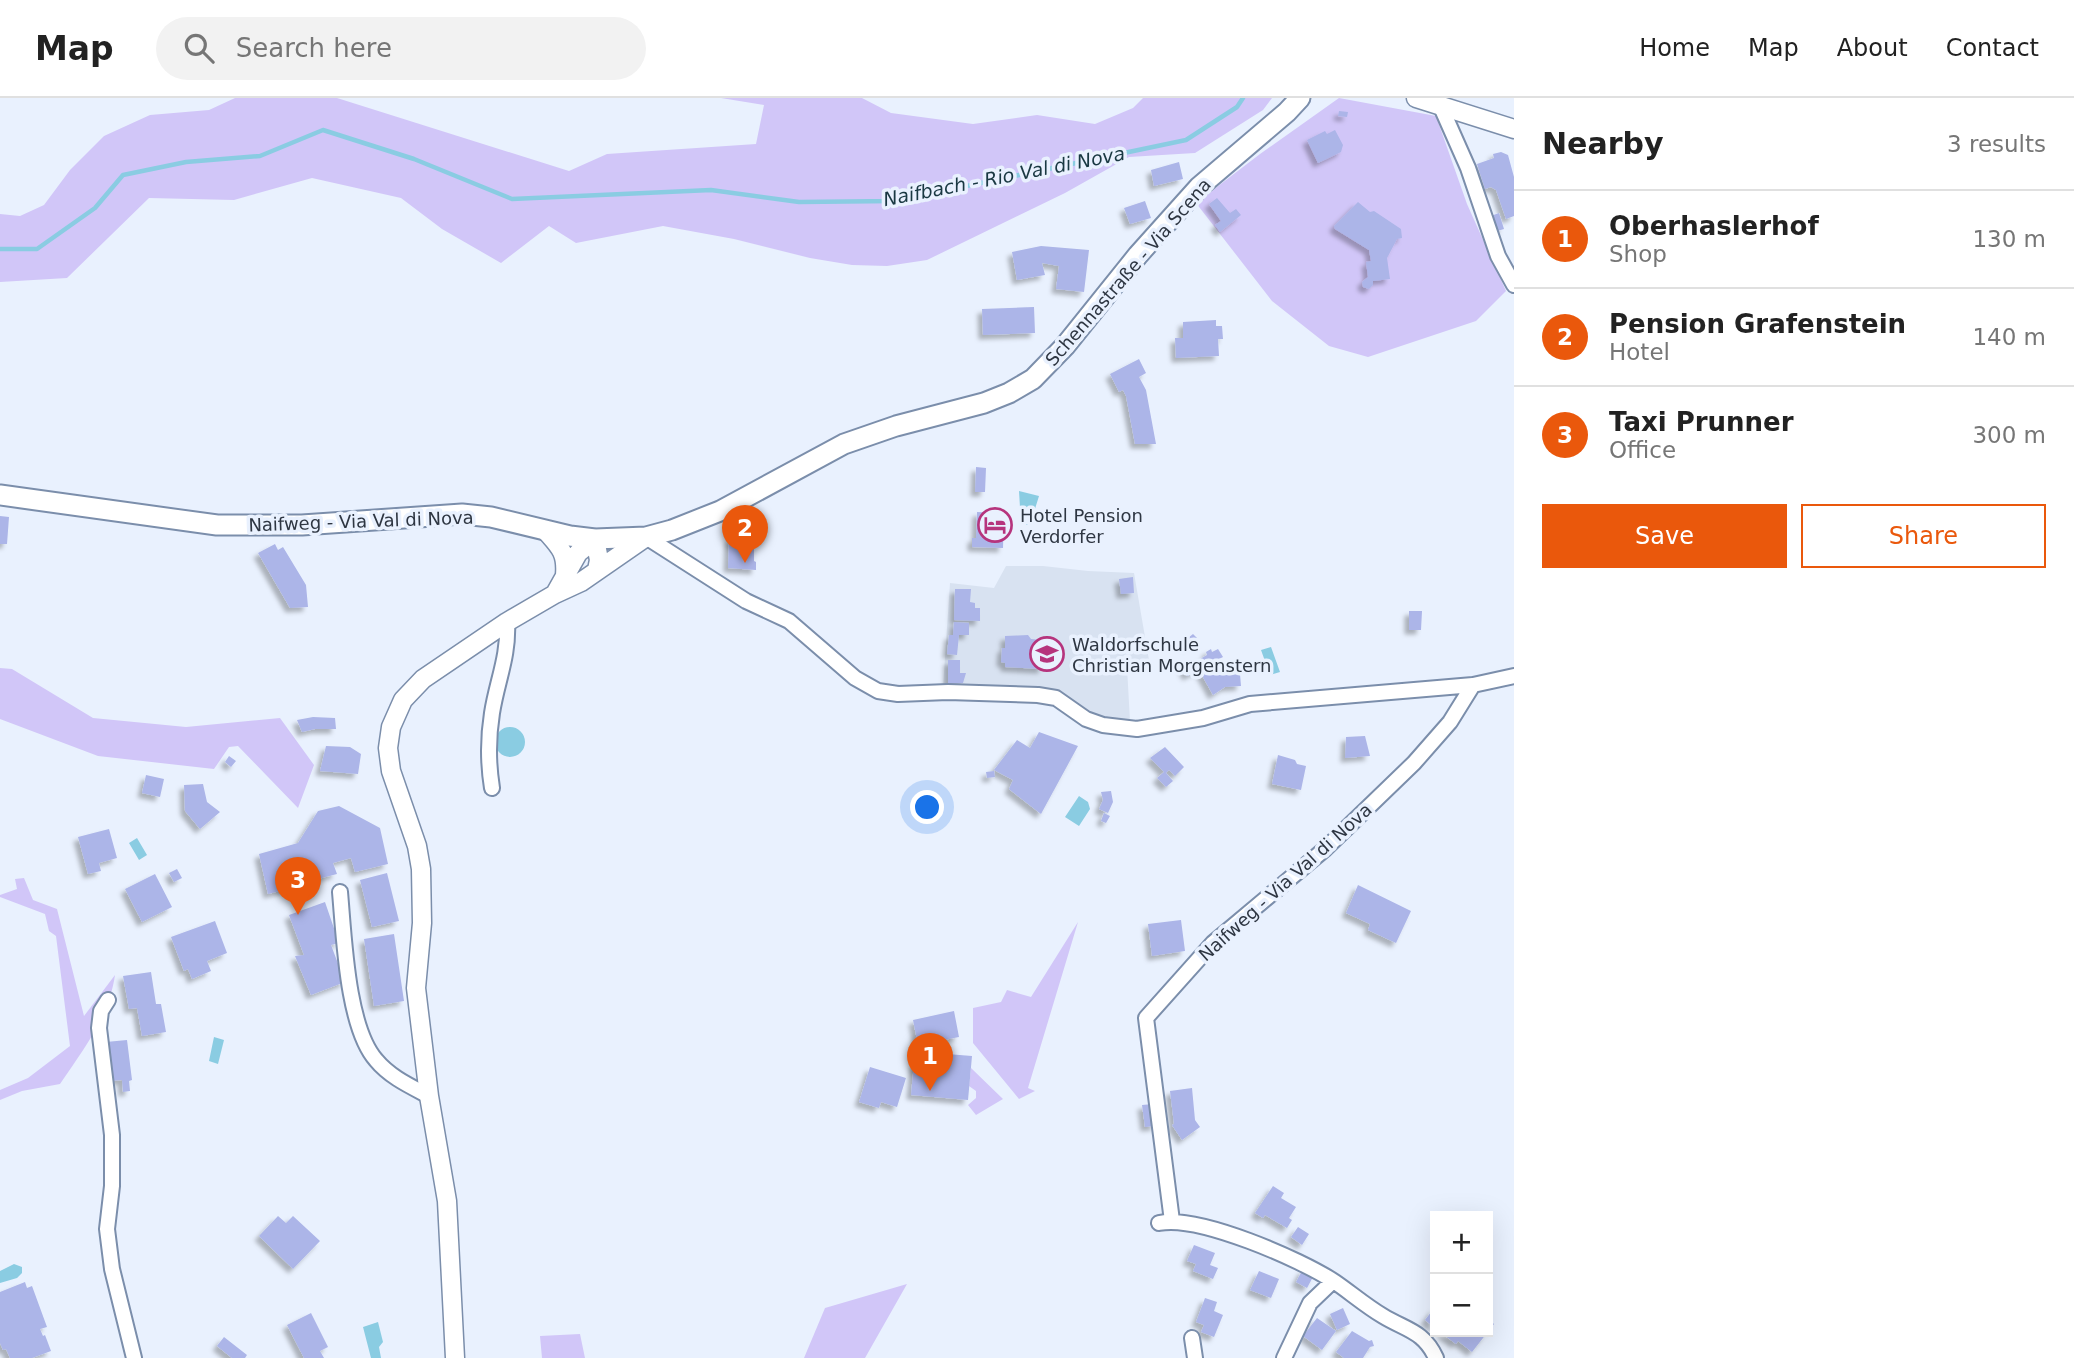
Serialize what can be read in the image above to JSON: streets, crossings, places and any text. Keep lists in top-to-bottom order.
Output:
{
  "streets": {
    "main road": ["Schennastraße - Via Scena", "Naifweg - Via Val di Nova"]
  },
  "crossings": [
    ["Schennastraße - Via Scena", "Naifweg - Via Val di Nova"]
  ],
  "water": ["Naifbach - Rio Val di Nova"],
  "places": {
    "hotel": ["Hotel Pension Verdorfer"],
    "school or university": ["Waldorfschule Christian Morgenstern"]
  },
  "page": {
    "header": "Map",
    "search": "Search here",
    "nav": [
      "Home",
      "Map",
      "About",
      "Contact"
    ],
    "heading": ["Nearby", "3 results"],
    "list": [
      {
        "mark": "1",
        "name": "Oberhaslerhof",
        "note": "Shop",
        "value": "130 m"
      },
      {
        "mark": "2",
        "name": "Pension Grafenstein",
        "note": "Hotel",
        "value": "140 m"
      },
      {
        "mark": "3",
        "name": "Taxi Prunner",
        "note": "Office",
        "value": "300 m"
      }
    ],
    "buttons": ["Save", "Share"],
    "pins": ["2", "3", "1"],
    "map_buttons": ["+", "−"]
  }
}
